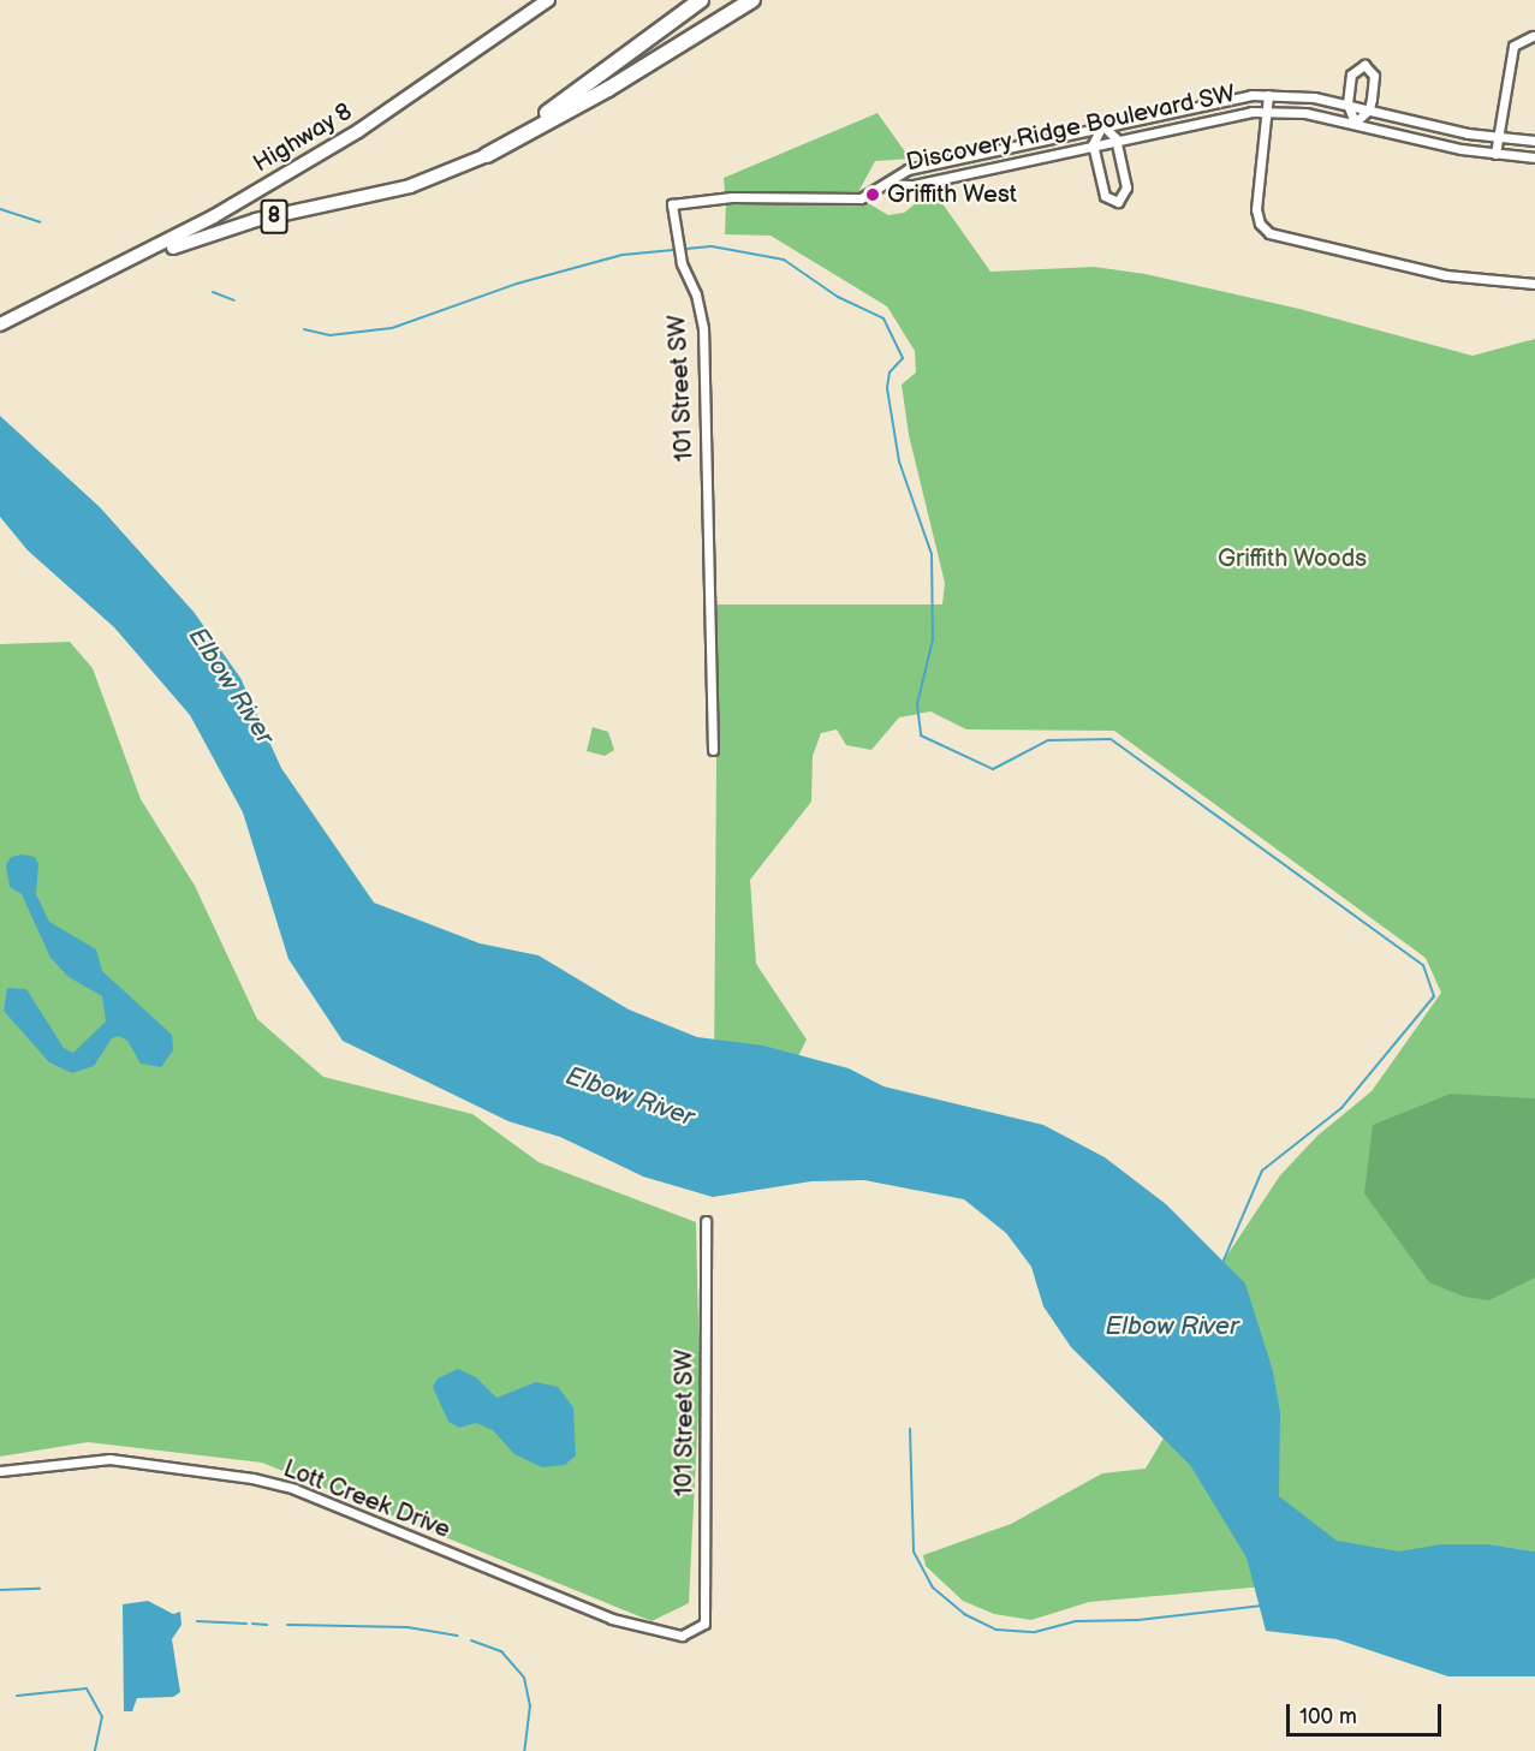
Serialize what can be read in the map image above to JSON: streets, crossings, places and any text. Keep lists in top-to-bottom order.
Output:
{
  "streets": {
    "main road": ["Highway 8", "8"],
    "street": ["Discovery Ridge Boulevard SW", "101 Street SW", "Lott Creek Drive"]
  },
  "crossings": [
    ["Discovery Ridge Boulevard SW", "101 Street SW"],
    ["101 Street SW", "Lott Creek Drive"]
  ],
  "water": ["Elbow River"],
  "parks": ["Griffith Woods"],
  "places": ["Griffith West"],
  "scale_bar": "100 m"
}
